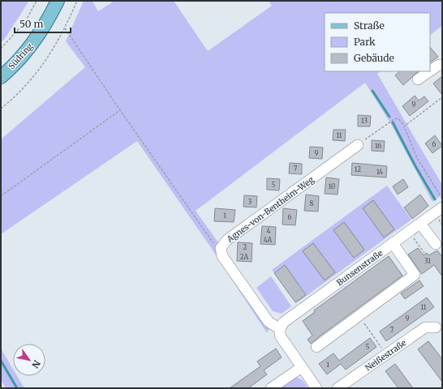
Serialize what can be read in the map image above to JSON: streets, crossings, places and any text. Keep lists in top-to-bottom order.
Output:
{
  "streets": {
    "main road": ["Südring"],
    "street": ["Agnes-von-Bentheim-Weg", "Bunsenstraße", "Neißestraße"]
  },
  "crossings": [
    ["Agnes-von-Bentheim-Weg", "Bunsenstraße"]
  ],
  "house_numbers": [
    "9",
    "13",
    "11",
    "6",
    "16",
    "9",
    "7",
    "12",
    "14",
    "5",
    "10",
    "3",
    "8",
    "1",
    "6",
    "4",
    "4A",
    "2",
    "2A",
    "31",
    "11",
    "9",
    "7",
    "5",
    "1"
  ],
  "legend": ["Straße", "Park", "Gebäude"],
  "scale_bar": "50 m",
  "north": "bottom right"
}
